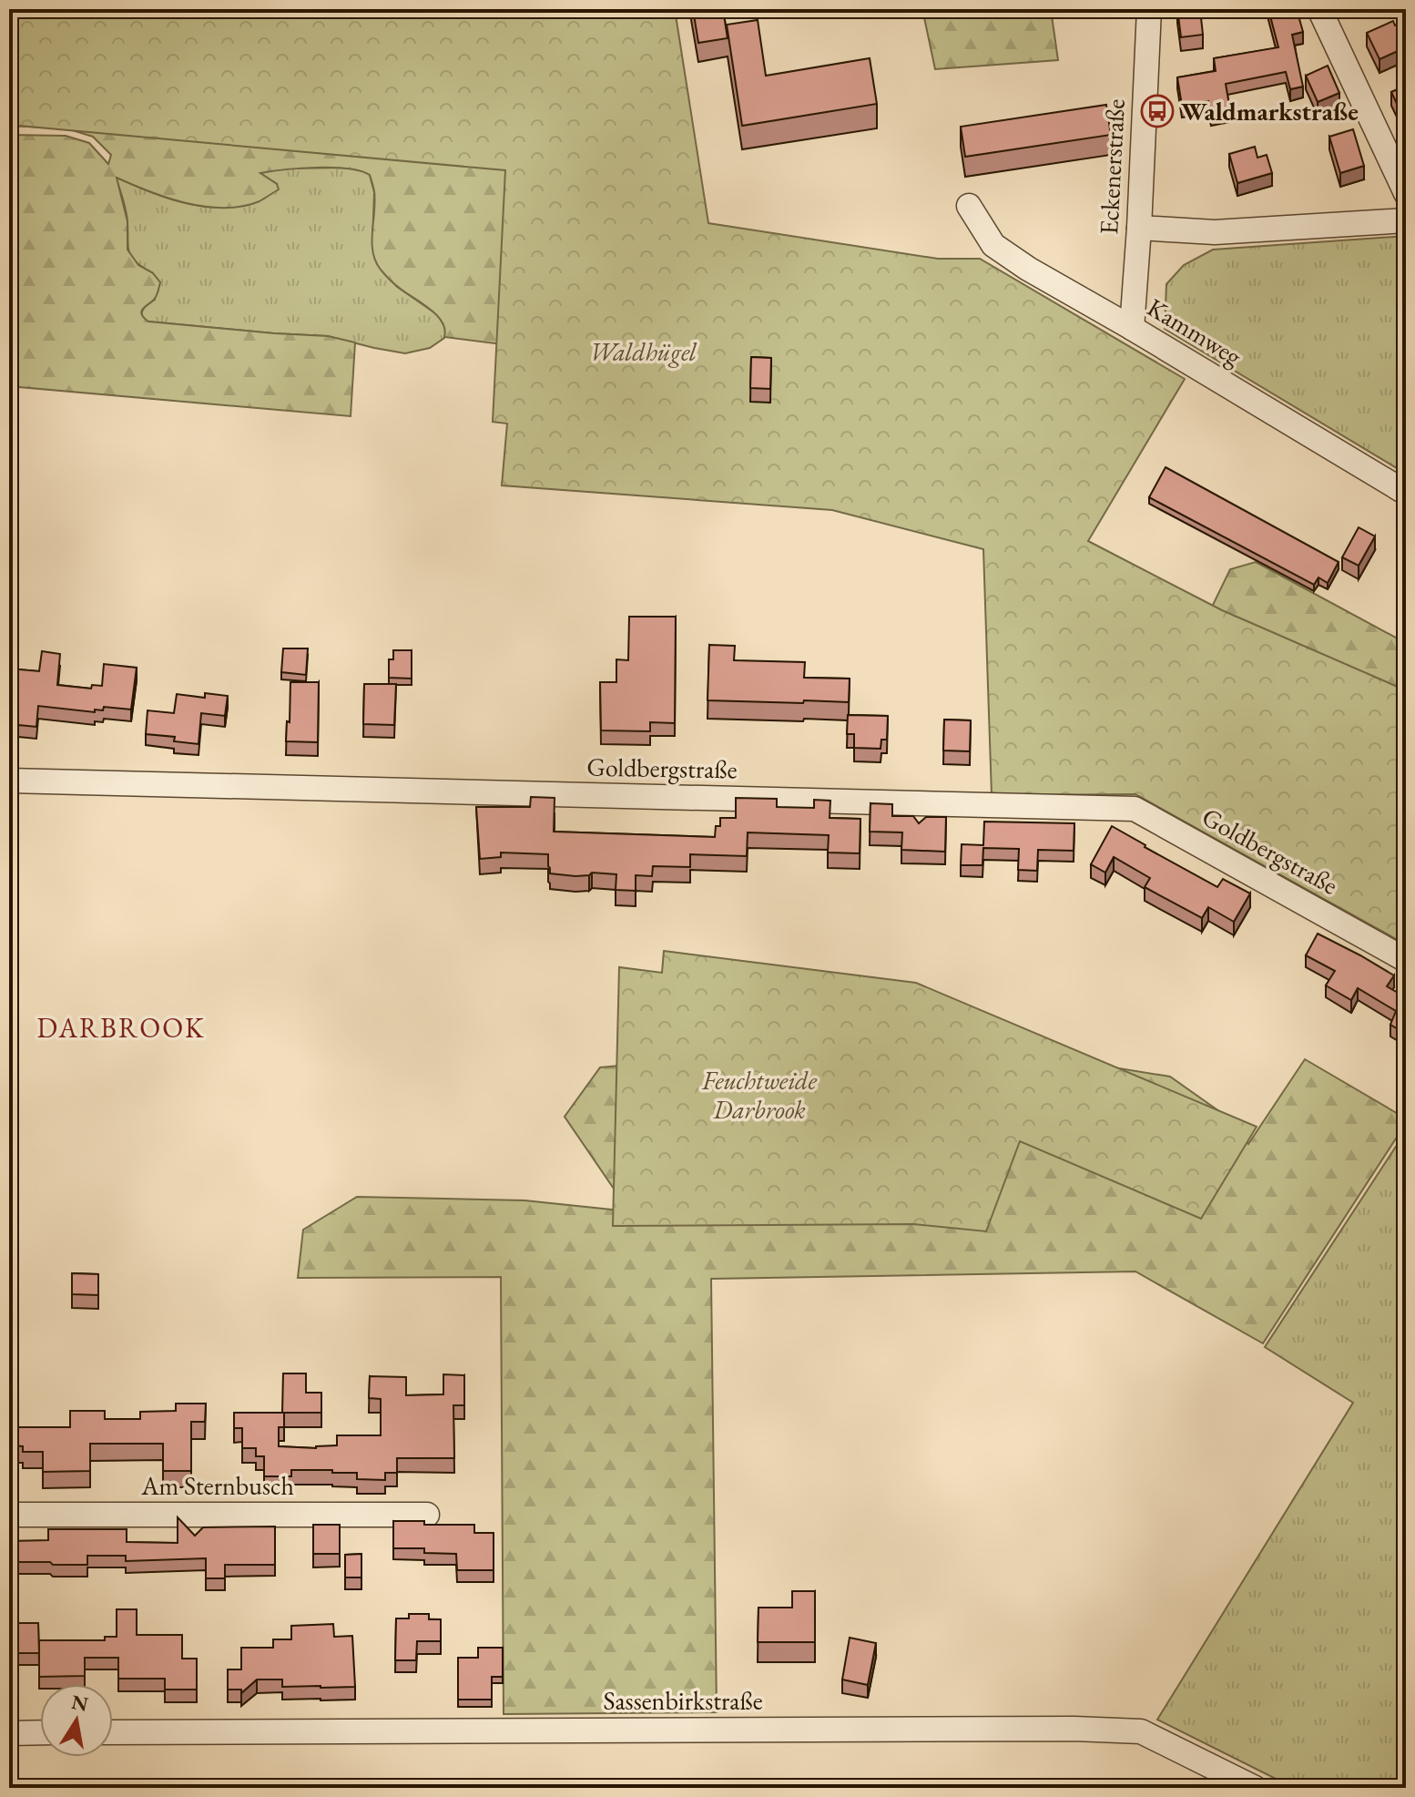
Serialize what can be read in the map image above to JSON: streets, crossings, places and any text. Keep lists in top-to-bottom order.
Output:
{
  "streets": {
    "street": [
      "Eckenerstraße",
      "Kammweg",
      "Goldbergstraße",
      "Am Sternbusch",
      "Sassenbirkstraße"
    ]
  },
  "crossings": [
    ["Eckenerstraße", "Kammweg"]
  ],
  "districts": ["DARBROOK"],
  "parks": ["Waldhügel", "Feuchtweide Darbrook"],
  "places": {
    "bus stop": ["Waldmarkstraße"]
  },
  "north": "top"
}
